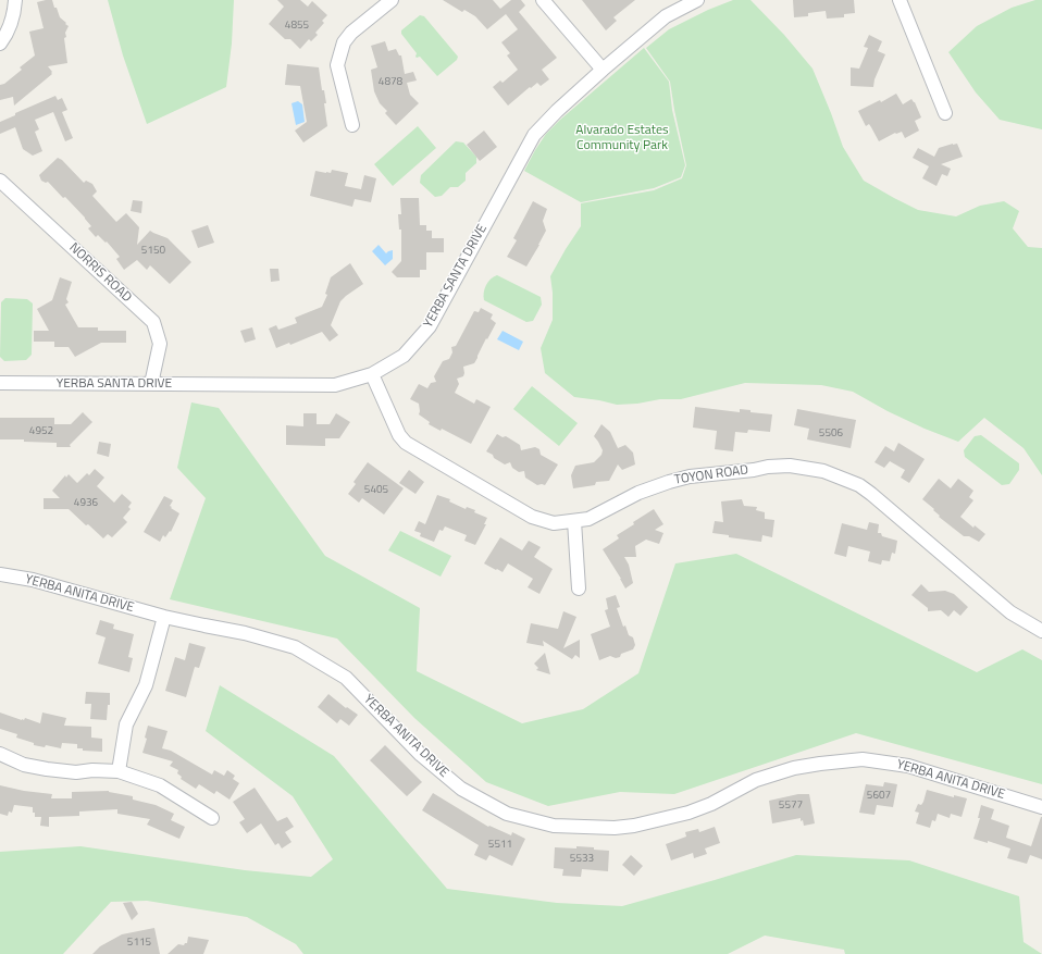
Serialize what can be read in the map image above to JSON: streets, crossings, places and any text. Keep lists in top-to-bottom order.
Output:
{
  "streets": {
    "street": [
      "NORRIS ROAD",
      "YERBA SANTA DRIVE",
      "TOYON ROAD",
      "YERBA ANITA DRIVE"
    ]
  },
  "crossings": [
    ["NORRIS ROAD", "YERBA SANTA DRIVE"],
    ["YERBA SANTA DRIVE", "TOYON ROAD"]
  ],
  "parks": ["Alvarado Estates Community Park"],
  "house_numbers": [
    "4855",
    "4878",
    "5150",
    "4952",
    "5506",
    "5405",
    "4936",
    "5607",
    "5577",
    "5511",
    "5533",
    "5115"
  ]
}
